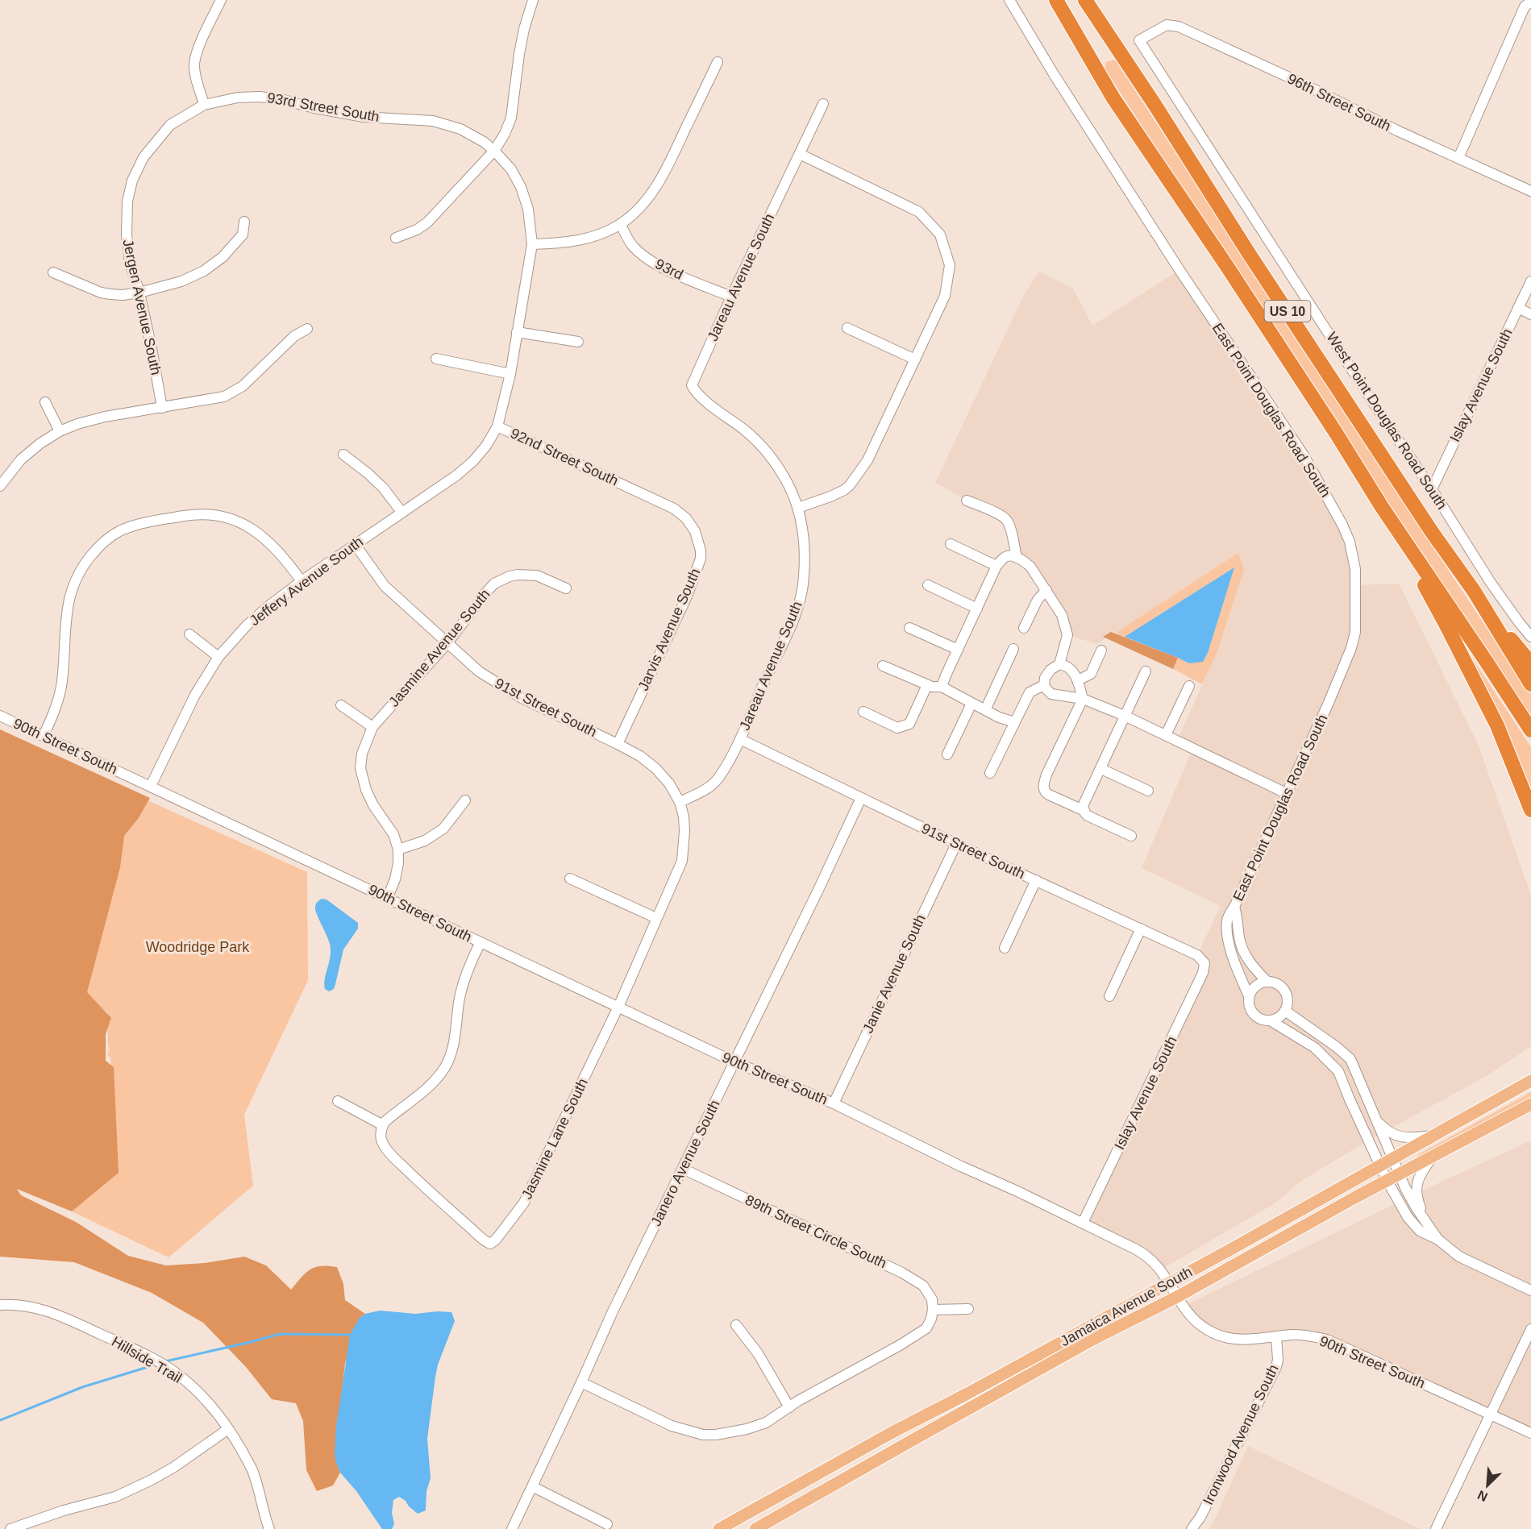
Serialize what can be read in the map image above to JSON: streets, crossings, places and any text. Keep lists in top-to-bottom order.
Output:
{
  "streets": {
    "highway": ["US 10"],
    "main road": ["Jamaica Avenue South"],
    "street": [
      "96th Street South",
      "93rd Street South",
      "93rd",
      "Jareau Avenue South",
      "Jergen Avenue South",
      "Islay Avenue South",
      "East Point Douglas Road South",
      "West Point Douglas Road South",
      "92nd Street South",
      "Jeffery Avenue South",
      "Jarvis Avenue South",
      "Jasmine Avenue South",
      "91st Street South",
      "90th Street South",
      "Janie Avenue South",
      "Jasmine Lane South",
      "Janero Avenue South",
      "89th Street Circle South",
      "Hillside Trail",
      "Ironwood Avenue South"
    ]
  },
  "crossings": [
    ["96th Street South", "West Point Douglas Road South"],
    ["93rd Street South", "Jergen Avenue South"],
    ["93rd Street South", "Jeffery Avenue South"],
    ["93rd", "Jareau Avenue South"],
    ["Jareau Avenue South", "91st Street South"],
    ["Islay Avenue South", "West Point Douglas Road South"],
    ["Islay Avenue South", "91st Street South"],
    ["Islay Avenue South", "90th Street South"],
    ["92nd Street South", "Jeffery Avenue South"],
    ["92nd Street South", "Jarvis Avenue South"],
    ["Jeffery Avenue South", "91st Street South"],
    ["Jeffery Avenue South", "90th Street South"],
    ["Jarvis Avenue South", "91st Street South"],
    ["Jasmine Avenue South", "91st Street South"],
    ["Jasmine Avenue South", "90th Street South"],
    ["91st Street South", "Janie Avenue South"],
    ["91st Street South", "Janero Avenue South"],
    ["90th Street South", "Janie Avenue South"],
    ["90th Street South", "Jasmine Lane South"],
    ["90th Street South", "Janero Avenue South"],
    ["90th Street South", "Jamaica Avenue South"],
    ["90th Street South", "Ironwood Avenue South"],
    ["Janero Avenue South", "89th Street Circle South"]
  ],
  "parks": ["Woodridge Park"],
  "north": "bottom left"
}
